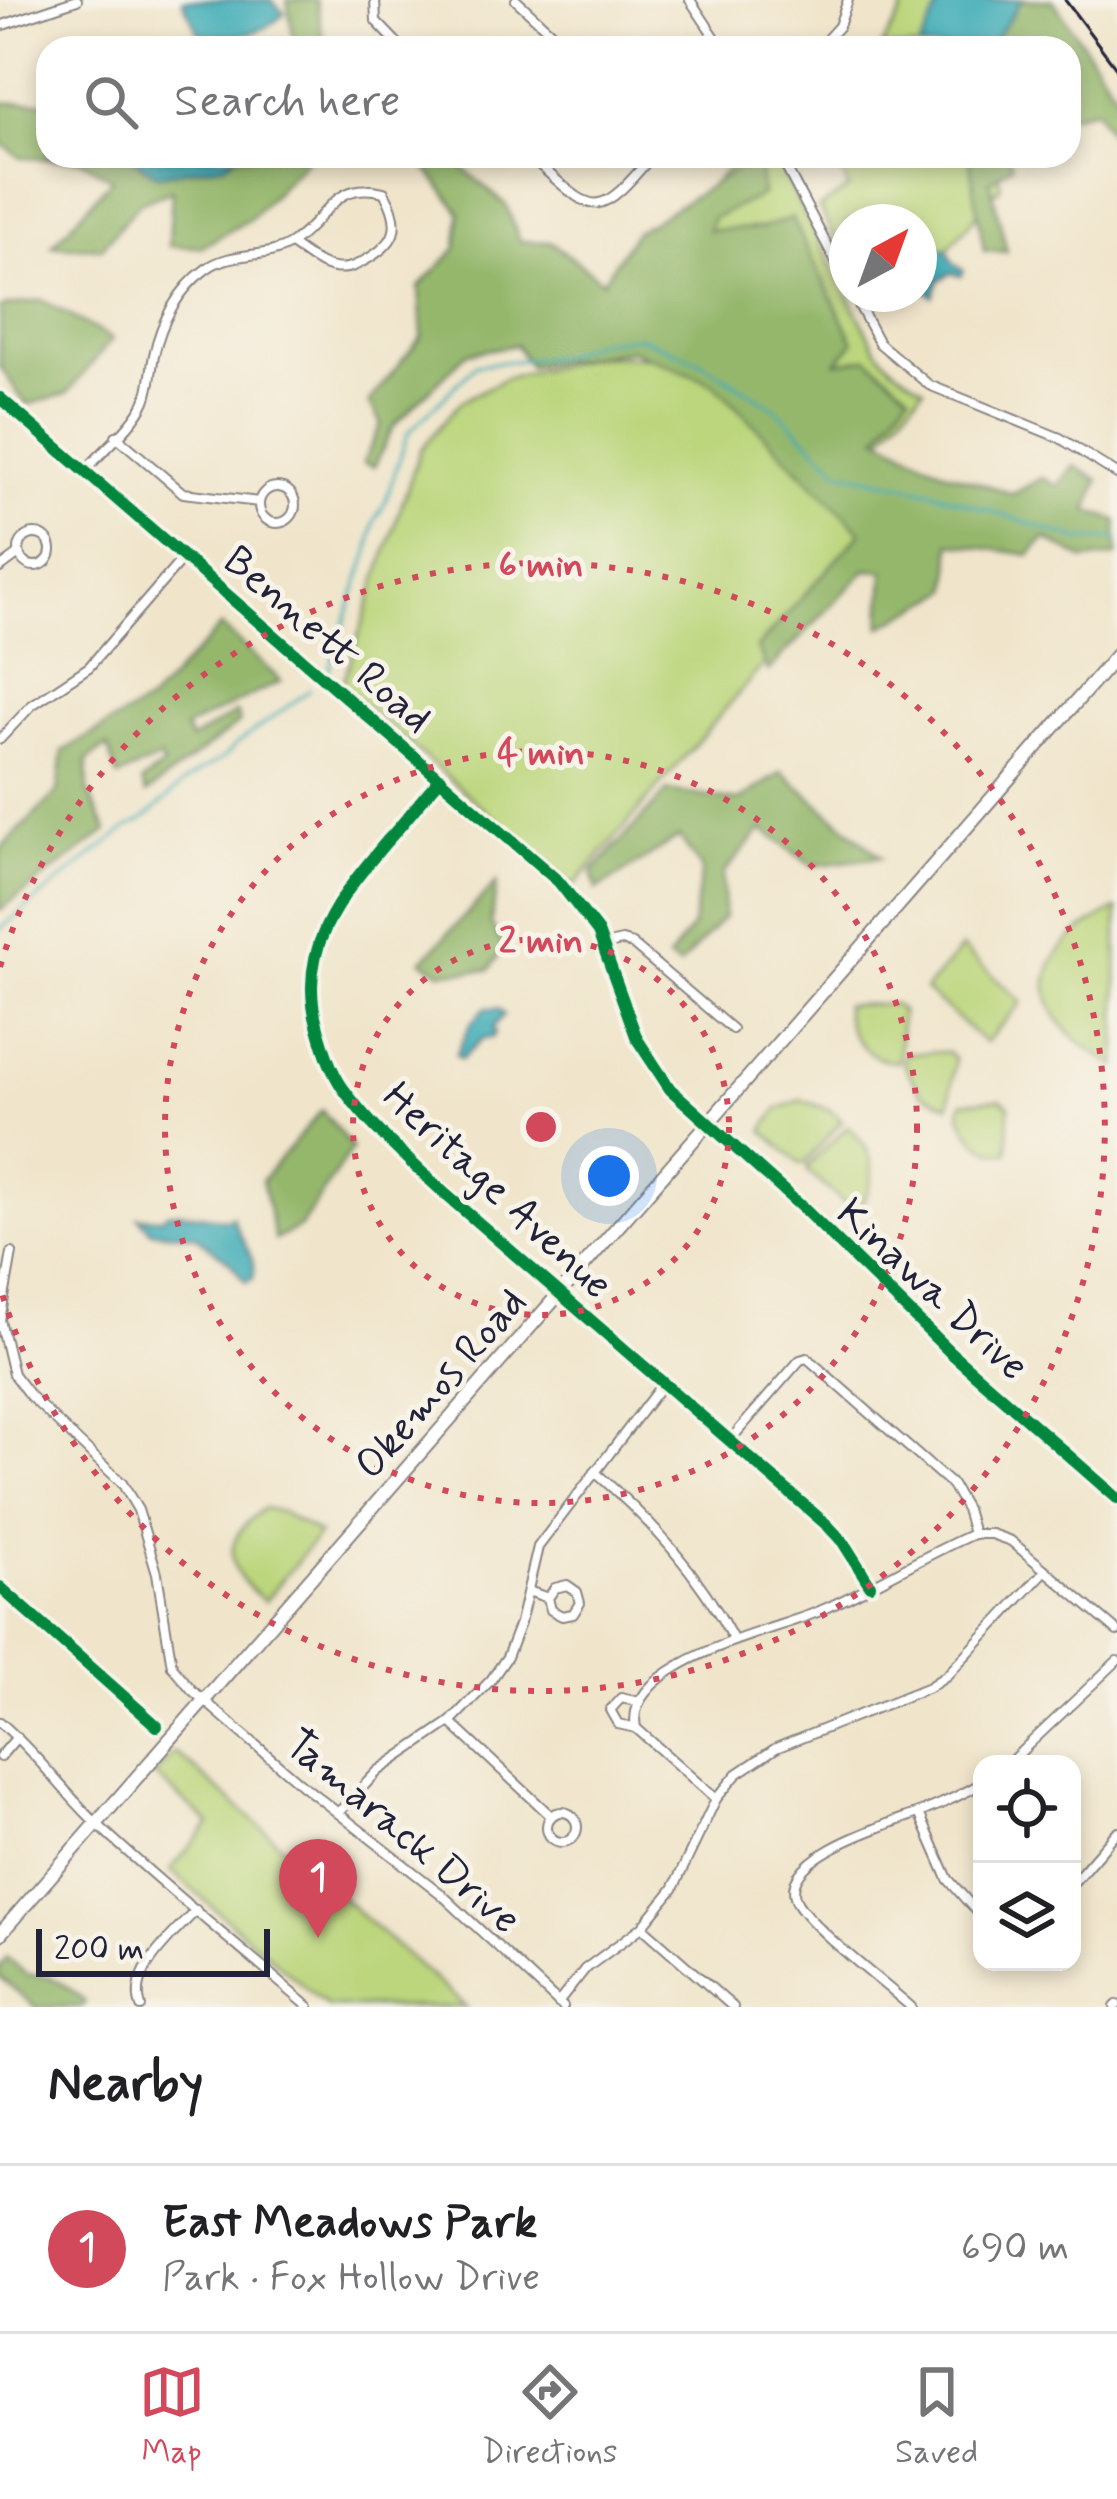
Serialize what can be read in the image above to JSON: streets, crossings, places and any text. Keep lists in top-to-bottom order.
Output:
{
  "streets": {
    "main road": ["Okemos Road"],
    "street": [
      "Bennett Road",
      "Heritage Avenue",
      "Kinawa Drive",
      "Tamarack Drive"
    ]
  },
  "crossings": [
    ["Bennett Road", "Heritage Avenue"],
    ["Bennett Road", "Kinawa Drive"],
    ["Bennett Road", "Okemos Road"],
    ["Heritage Avenue", "Okemos Road"],
    ["Kinawa Drive", "Okemos Road"],
    ["Okemos Road", "Tamarack Drive"]
  ],
  "scale_bar": "200 m",
  "north": "top right",
  "page": {
    "search": "Search here",
    "pins": "1",
    "scale": "200 m",
    "heading": "Nearby",
    "list": [
      {
        "mark": "1",
        "name": "East Meadows Park",
        "note": "Park · Fox Hollow Drive",
        "value": "690 m"
      }
    ],
    "nav": ["Map", "Directions", "Saved"]
  },
  "rings": ["6 min", "4 min", "2 min"]
}
